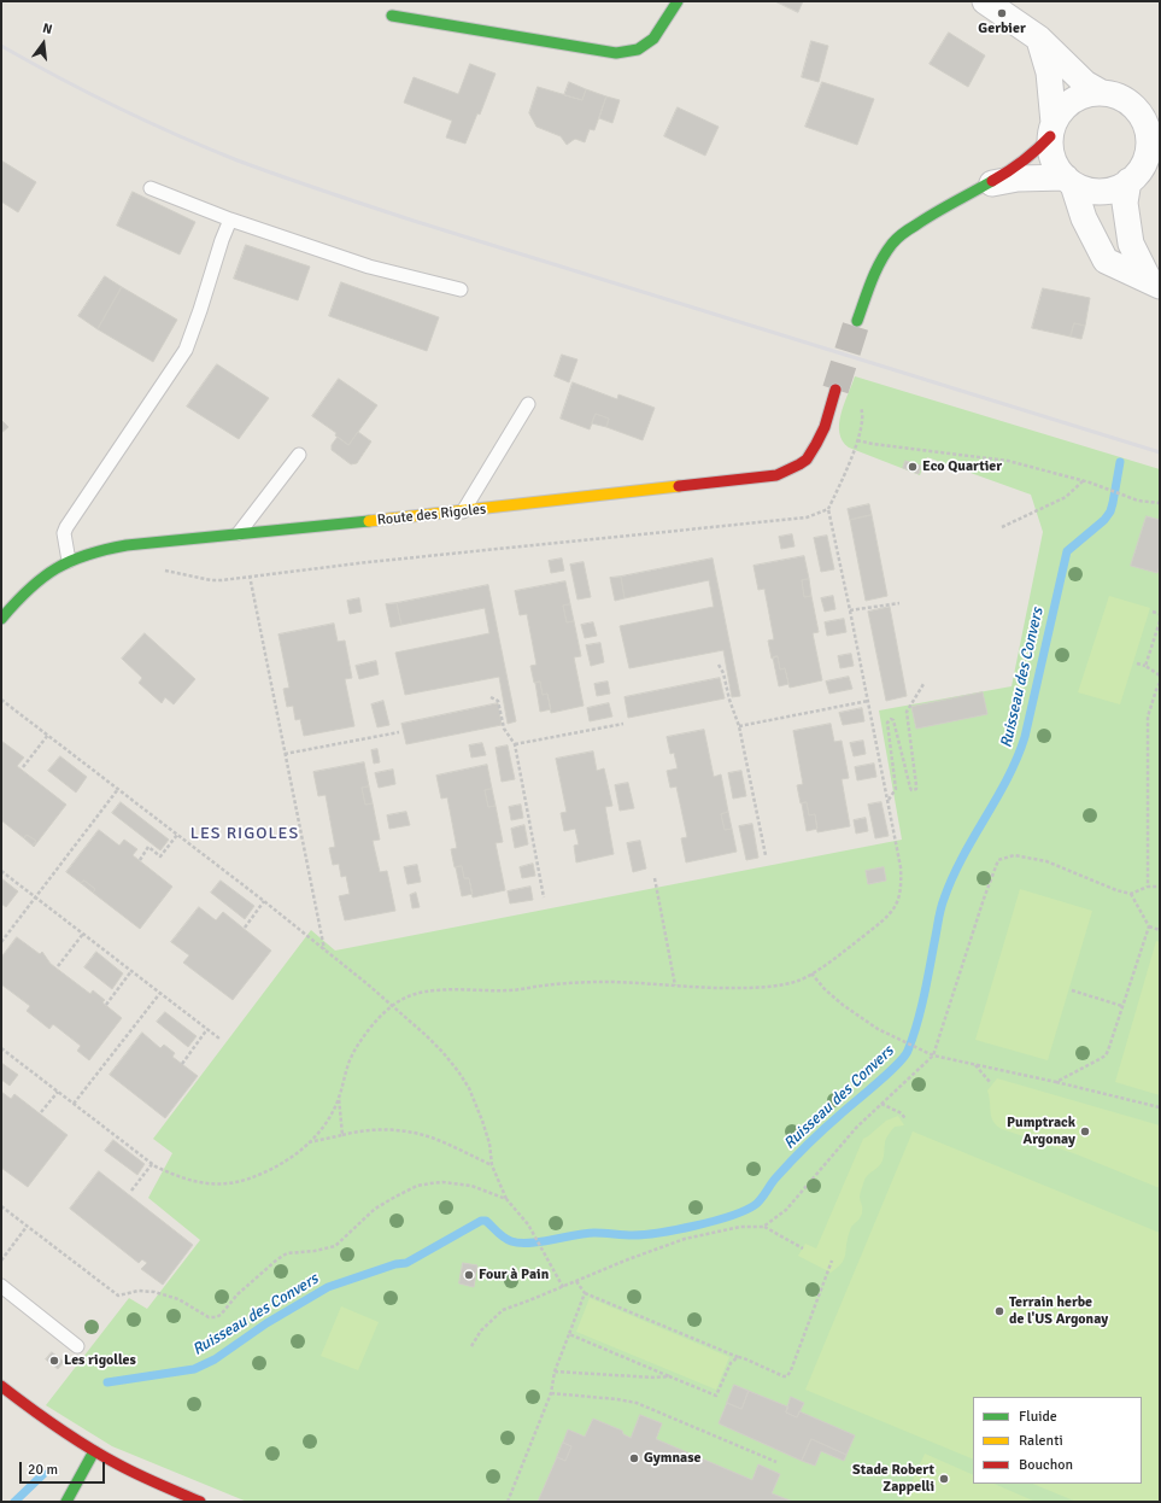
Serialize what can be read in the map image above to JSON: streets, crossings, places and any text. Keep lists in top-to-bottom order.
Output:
{
  "streets": {
    "street": ["Route des Rigoles"]
  },
  "districts": ["LES RIGOLES"],
  "water": ["Ruisseau des Convers"],
  "places": [
    "Gerbier",
    "Eco Quartier",
    "Pumptrack Argonay",
    "Four à Pain",
    "Terrain herbe de l'US Argonay",
    "Les rigolles",
    "Gymnase",
    "Stade Robert Zappelli"
  ],
  "legend": ["Fluide", "Ralenti", "Bouchon"],
  "scale_bar": "20 m",
  "north": "top"
}
